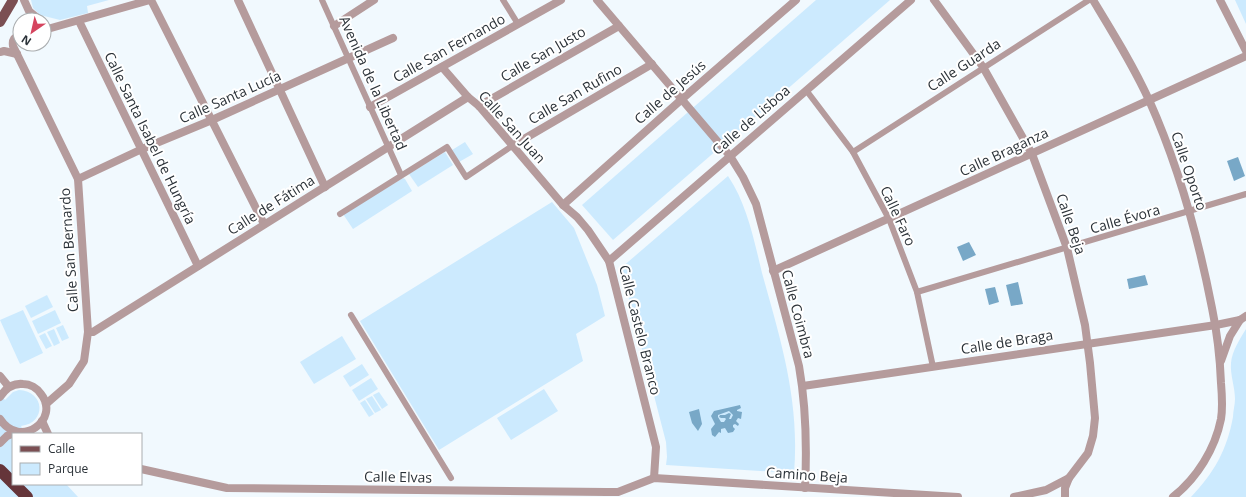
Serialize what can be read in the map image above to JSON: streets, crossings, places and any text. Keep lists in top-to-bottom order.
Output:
{
  "streets": {
    "street": [
      "Calle San Fernando",
      "Calle San Justo",
      "Calle Guarda",
      "Avenida de la Libertad",
      "Calle de Jesús",
      "Calle San Rufino",
      "Calle Santa Lucía",
      "Calle de Lisboa",
      "Calle San Juan",
      "Calle Santa Isabel de Hungría",
      "Calle Braganza",
      "Calle Oporto",
      "Calle de Fátima",
      "Calle Faro",
      "Calle Évora",
      "Calle Beja",
      "Calle San Bernardo",
      "Calle Coimbra",
      "Calle Castelo Branco",
      "Calle de Braga",
      "Camino Beja",
      "Calle Elvas"
    ]
  },
  "crossings": [
    ["Calle San Fernando", "Avenida de la Libertad"],
    ["Calle San Fernando", "Calle San Juan"],
    ["Calle San Justo", "Calle San Juan"],
    ["Calle San Justo", "Calle Coimbra"],
    ["Calle Guarda", "Calle Faro"],
    ["Calle Guarda", "Calle Beja"],
    ["Avenida de la Libertad", "Calle Santa Lucía"],
    ["Avenida de la Libertad", "Calle de Fátima"],
    ["Calle de Jesús", "Calle San Juan"],
    ["Calle de Jesús", "Calle Coimbra"],
    ["Calle de Jesús", "Calle Castelo Branco"],
    ["Calle San Rufino", "Calle San Juan"],
    ["Calle San Rufino", "Calle Coimbra"],
    ["Calle Santa Lucía", "Calle Santa Isabel de Hungría"],
    ["Calle Santa Lucía", "Calle San Bernardo"],
    ["Calle de Lisboa", "Calle Faro"],
    ["Calle de Lisboa", "Calle Coimbra"],
    ["Calle de Lisboa", "Calle Castelo Branco"],
    ["Calle San Juan", "Calle de Fátima"],
    ["Calle San Juan", "Calle Castelo Branco"],
    ["Calle Santa Isabel de Hungría", "Calle de Fátima"],
    ["Calle Braganza", "Calle Oporto"],
    ["Calle Braganza", "Calle Faro"],
    ["Calle Braganza", "Calle Beja"],
    ["Calle Braganza", "Calle Coimbra"],
    ["Calle Oporto", "Calle Évora"],
    ["Calle Oporto", "Calle de Braga"],
    ["Calle de Fátima", "Calle San Bernardo"],
    ["Calle Faro", "Calle Évora"],
    ["Calle Faro", "Calle de Braga"],
    ["Calle Évora", "Calle Beja"],
    ["Calle Beja", "Calle de Braga"],
    ["Calle Coimbra", "Calle de Braga"],
    ["Calle Coimbra", "Camino Beja"],
    ["Calle Castelo Branco", "Camino Beja"],
    ["Calle Castelo Branco", "Calle Elvas"],
    ["Camino Beja", "Calle Elvas"]
  ],
  "legend": ["Calle", "Parque"],
  "north": "bottom left"
}
